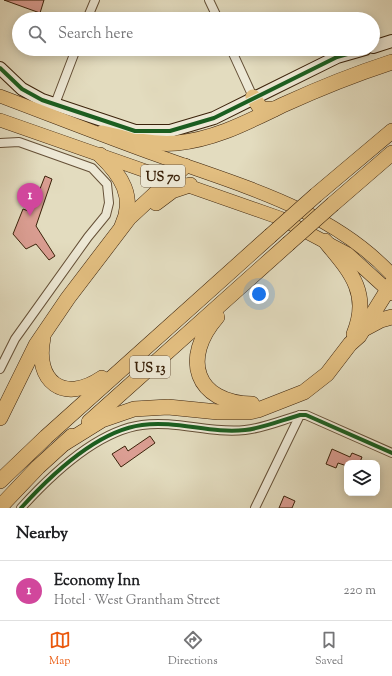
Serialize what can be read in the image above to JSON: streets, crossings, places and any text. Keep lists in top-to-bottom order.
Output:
{
  "streets": {
    "highway": ["US 13"],
    "main road": ["US 70"]
  },
  "page": {
    "search": "Search here",
    "pins": "1",
    "heading": "Nearby",
    "list": [
      {
        "mark": "1",
        "name": "Economy Inn",
        "note": "Hotel · West Grantham Street",
        "value": "220 m"
      }
    ],
    "nav": ["Map", "Directions", "Saved"]
  }
}
